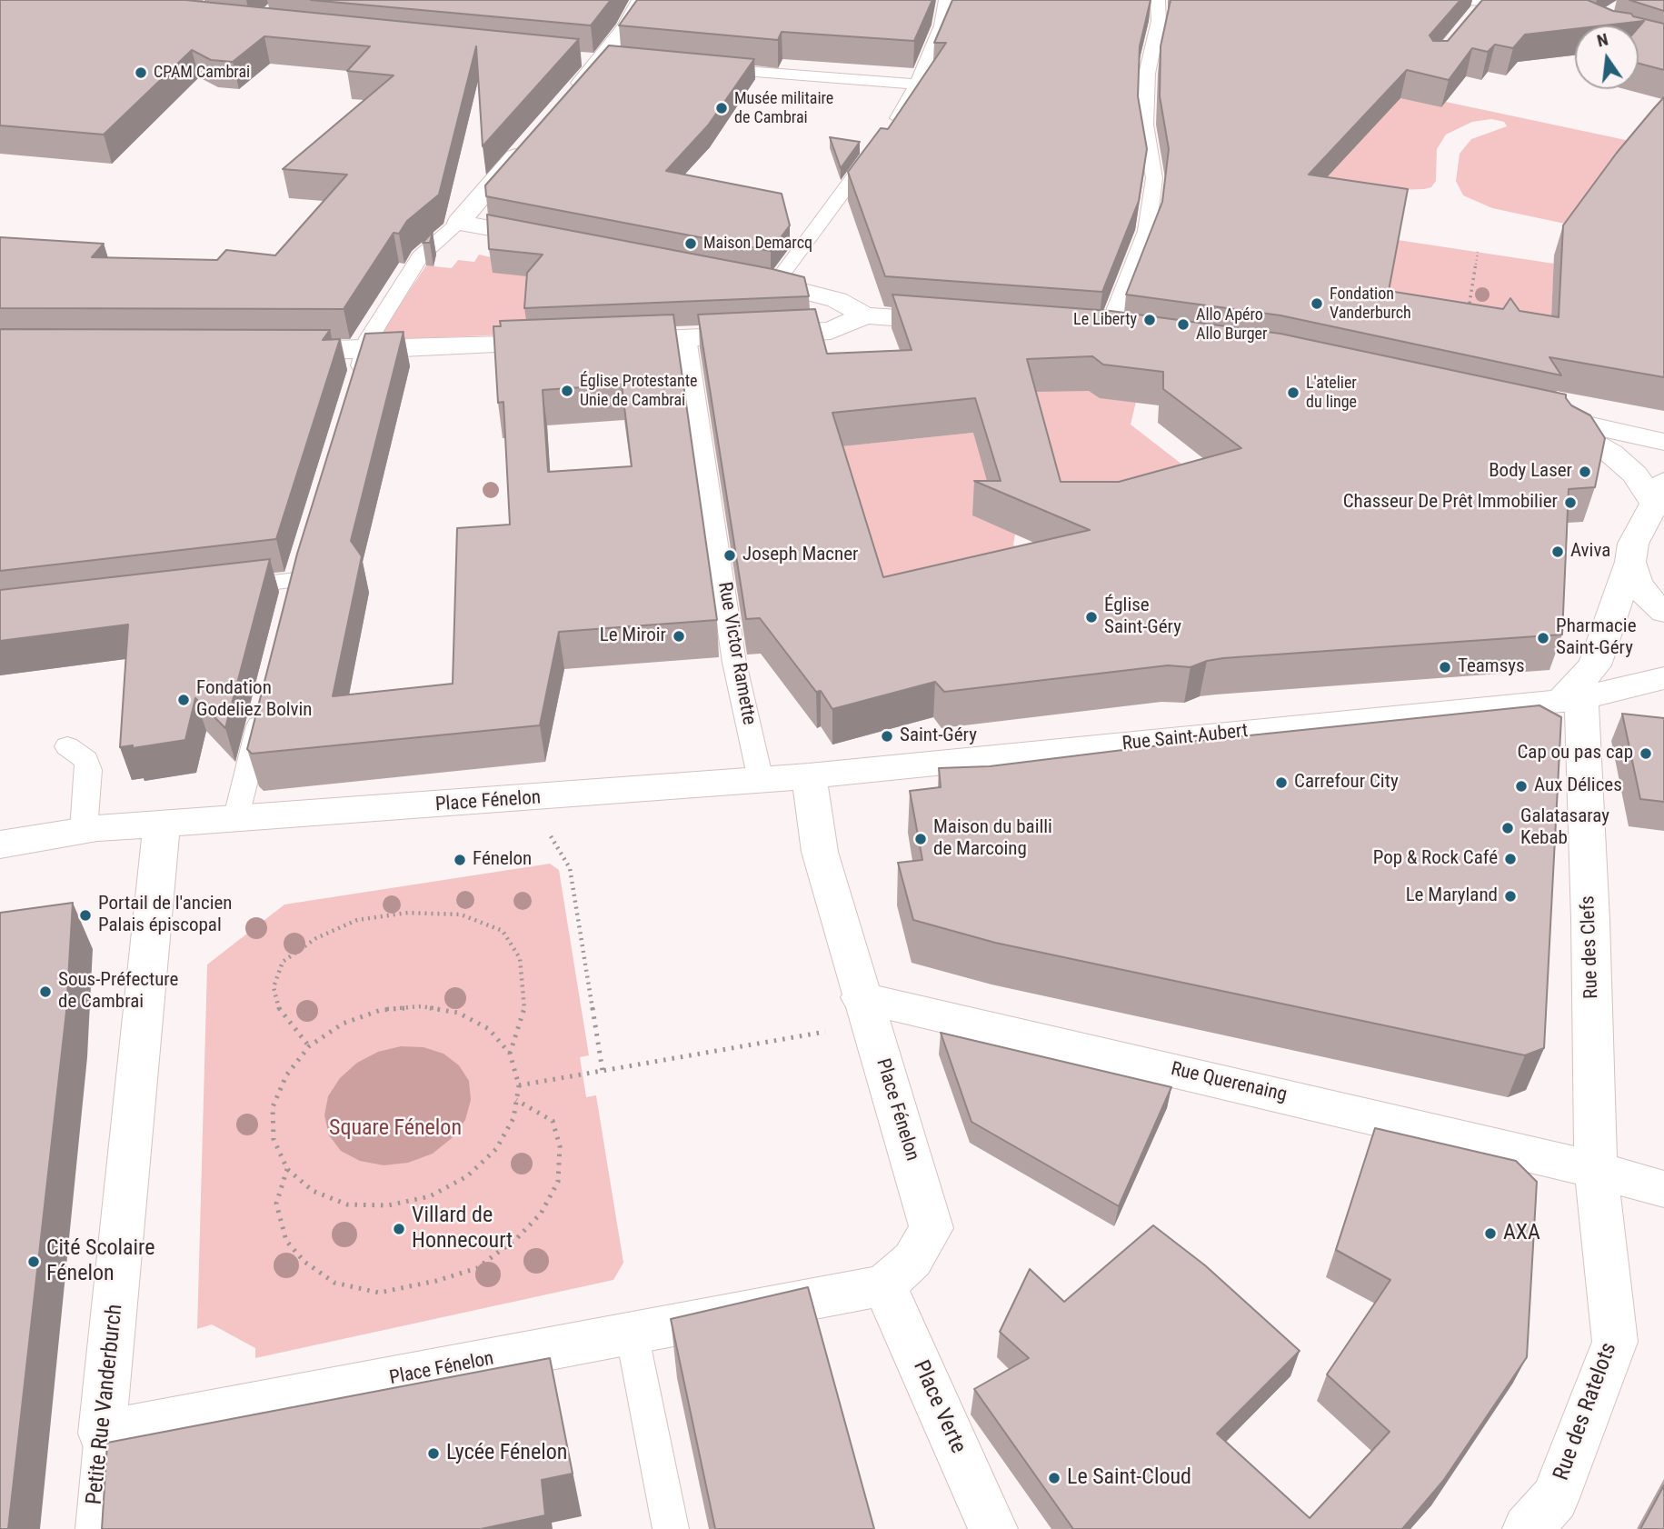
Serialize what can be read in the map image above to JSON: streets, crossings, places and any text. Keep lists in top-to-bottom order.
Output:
{
  "streets": {
    "street": [
      "Rue Saint-Aubert",
      "Place Fénelon",
      "Rue des Clefs",
      "Rue Querenaing",
      "Petite Rue Vanderburch",
      "Place Verte",
      "Rue des Ratelots"
    ],
    "lane": ["Rue Victor Ramette"]
  },
  "crossings": [
    ["Rue Victor Ramette", "Place Fénelon"],
    ["Rue Saint-Aubert", "Place Fénelon"],
    ["Rue Saint-Aubert", "Rue des Clefs"],
    ["Place Fénelon", "Rue Querenaing"],
    ["Place Fénelon", "Petite Rue Vanderburch"],
    ["Place Fénelon", "Place Verte"],
    ["Rue des Clefs", "Rue Querenaing"],
    ["Rue des Clefs", "Rue des Ratelots"],
    ["Rue Querenaing", "Rue des Ratelots"]
  ],
  "parks": ["Square Fénelon"],
  "places": [
    "CPAM Cambrai",
    "Musée militaire de Cambrai",
    "Maison Demarcq",
    "Fondation Vanderburch",
    "Le Liberty",
    "Allo Apéro Allo Burger",
    "Église Protestante Unie de Cambrai",
    "L'atelier du linge",
    "Body Laser",
    "Chasseur De Prêt Immobilier",
    "Aviva",
    "Joseph Macner",
    "Église Saint-Géry",
    "Le Miroir",
    "Pharmacie Saint-Géry",
    "Teamsys",
    "Fondation Godeliez Bolvin",
    "Saint-Géry",
    "Cap ou pas cap",
    "Carrefour City",
    "Aux Délices",
    "Galatasaray Kebab",
    "Maison du bailli de Marcoing",
    "Pop & Rock Café",
    "Fénelon",
    "Le Maryland",
    "Portail de l'ancien Palais épiscopal",
    "Sous-Préfecture de Cambrai",
    "Villard de Honnecourt",
    "AXA",
    "Cité Scolaire Fénelon",
    "Lycée Fénelon",
    "Le Saint-Cloud"
  ],
  "north": "top"
}
